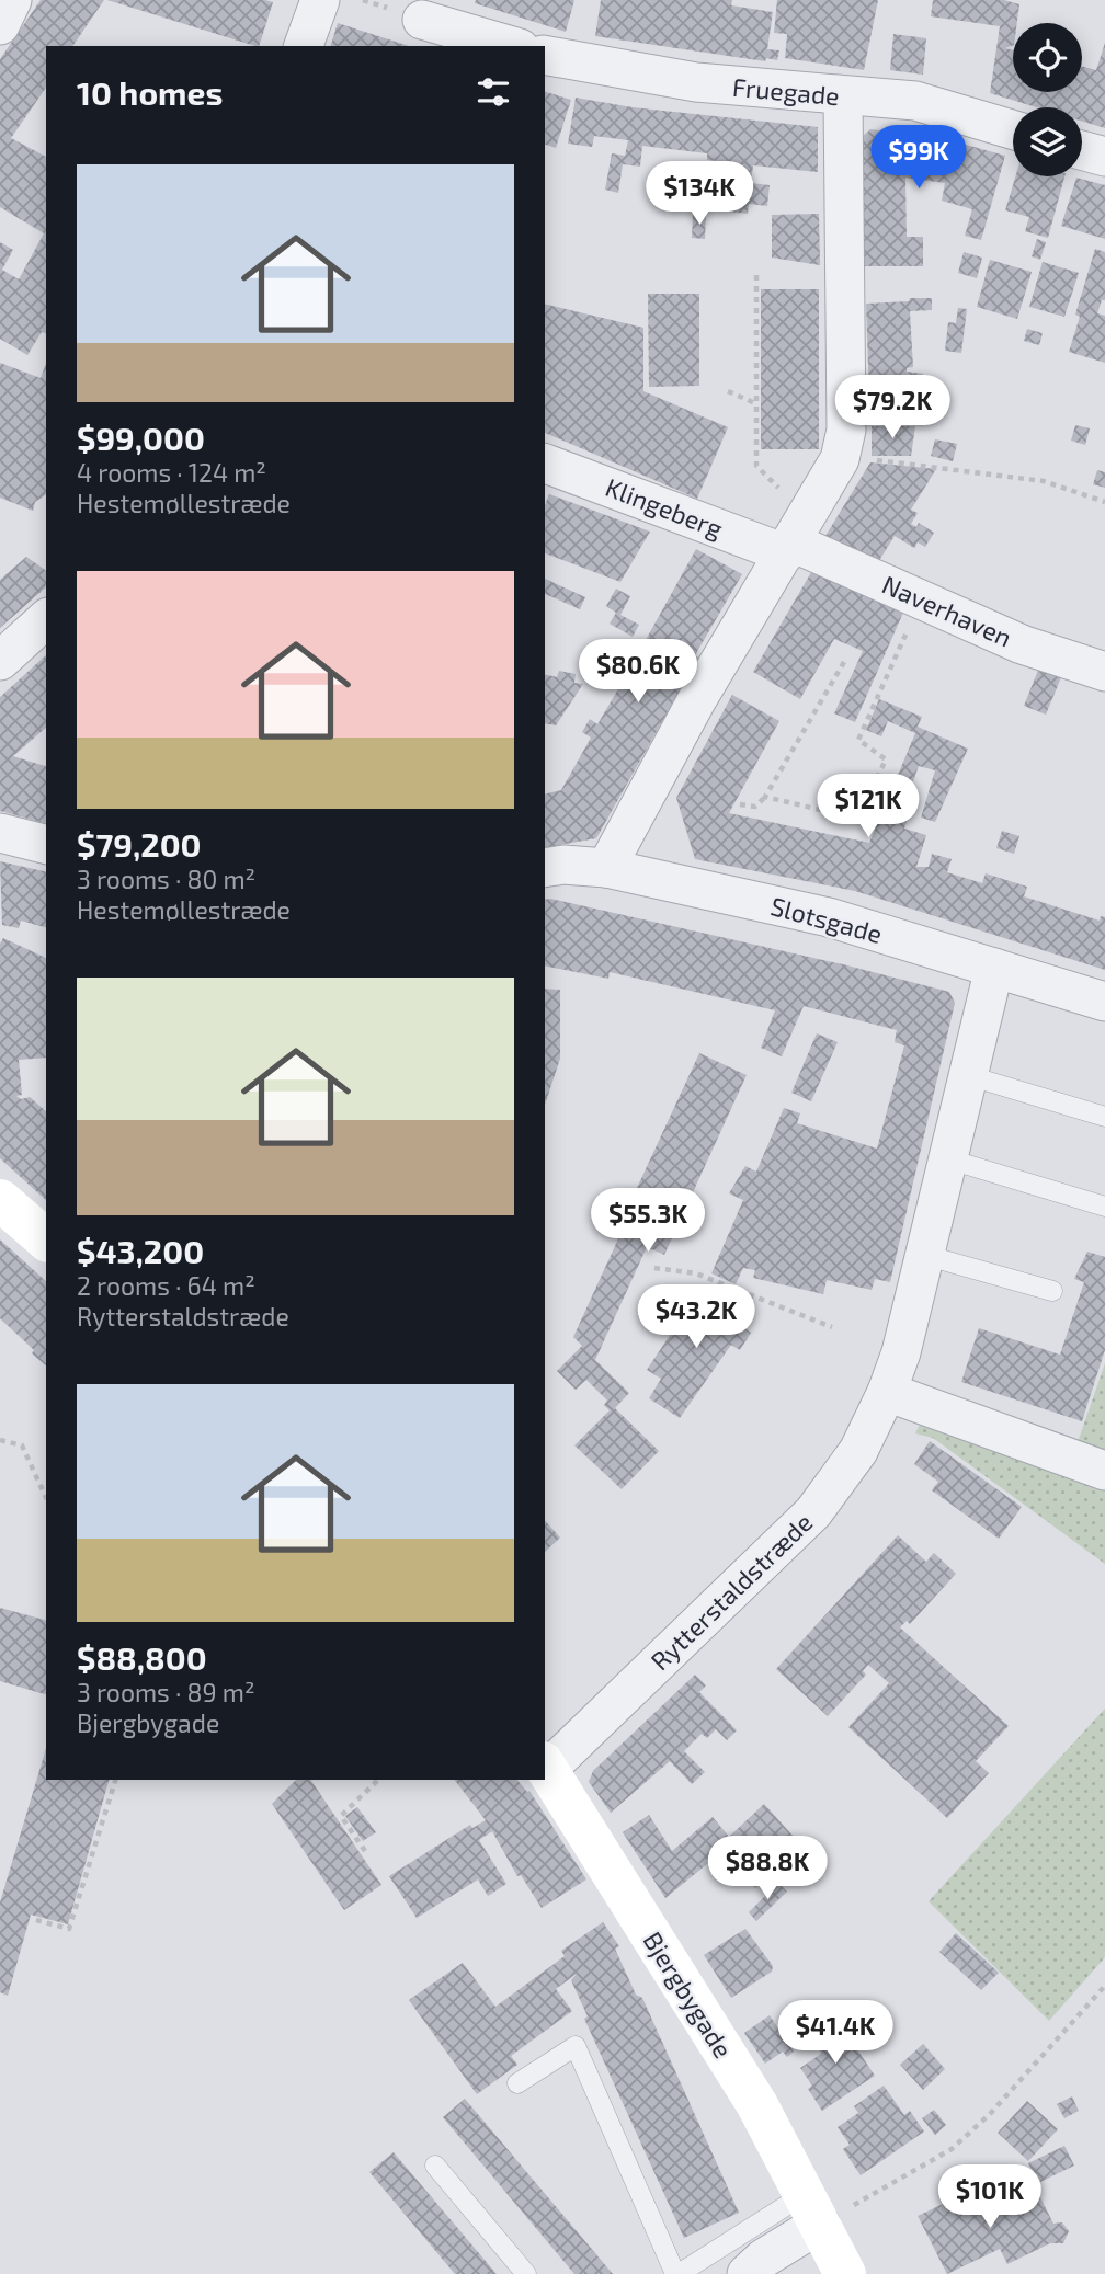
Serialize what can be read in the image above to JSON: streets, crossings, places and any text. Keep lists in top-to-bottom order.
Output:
{
  "streets": {
    "street": [
      "Fruegade",
      "Klingeberg",
      "Naverhaven",
      "Slotsgade",
      "Rytterstaldstræde",
      "Bjergbygade"
    ]
  },
  "crossings": [
    ["Klingeberg", "Naverhaven"],
    ["Slotsgade", "Rytterstaldstræde"],
    ["Rytterstaldstræde", "Bjergbygade"]
  ],
  "page": {
    "heading": "10 homes",
    "price": [
      "$99K",
      "$134K",
      "$79.2K",
      "$80.6K",
      "$121K",
      "$55.3K",
      "$43.2K",
      "$88.8K",
      "$41.4K",
      "$101K"
    ],
    "list": [
      {
        "name": "$99,000",
        "note": "4 rooms · 124 m² · Hestemøllestræde"
      },
      {
        "name": "$79,200",
        "note": "3 rooms · 80 m² · Hestemøllestræde"
      },
      {
        "name": "$43,200",
        "note": "2 rooms · 64 m² · Rytterstaldstræde"
      },
      {
        "name": "$88,800",
        "note": "3 rooms · 89 m² · Bjergbygade"
      }
    ]
  }
}
